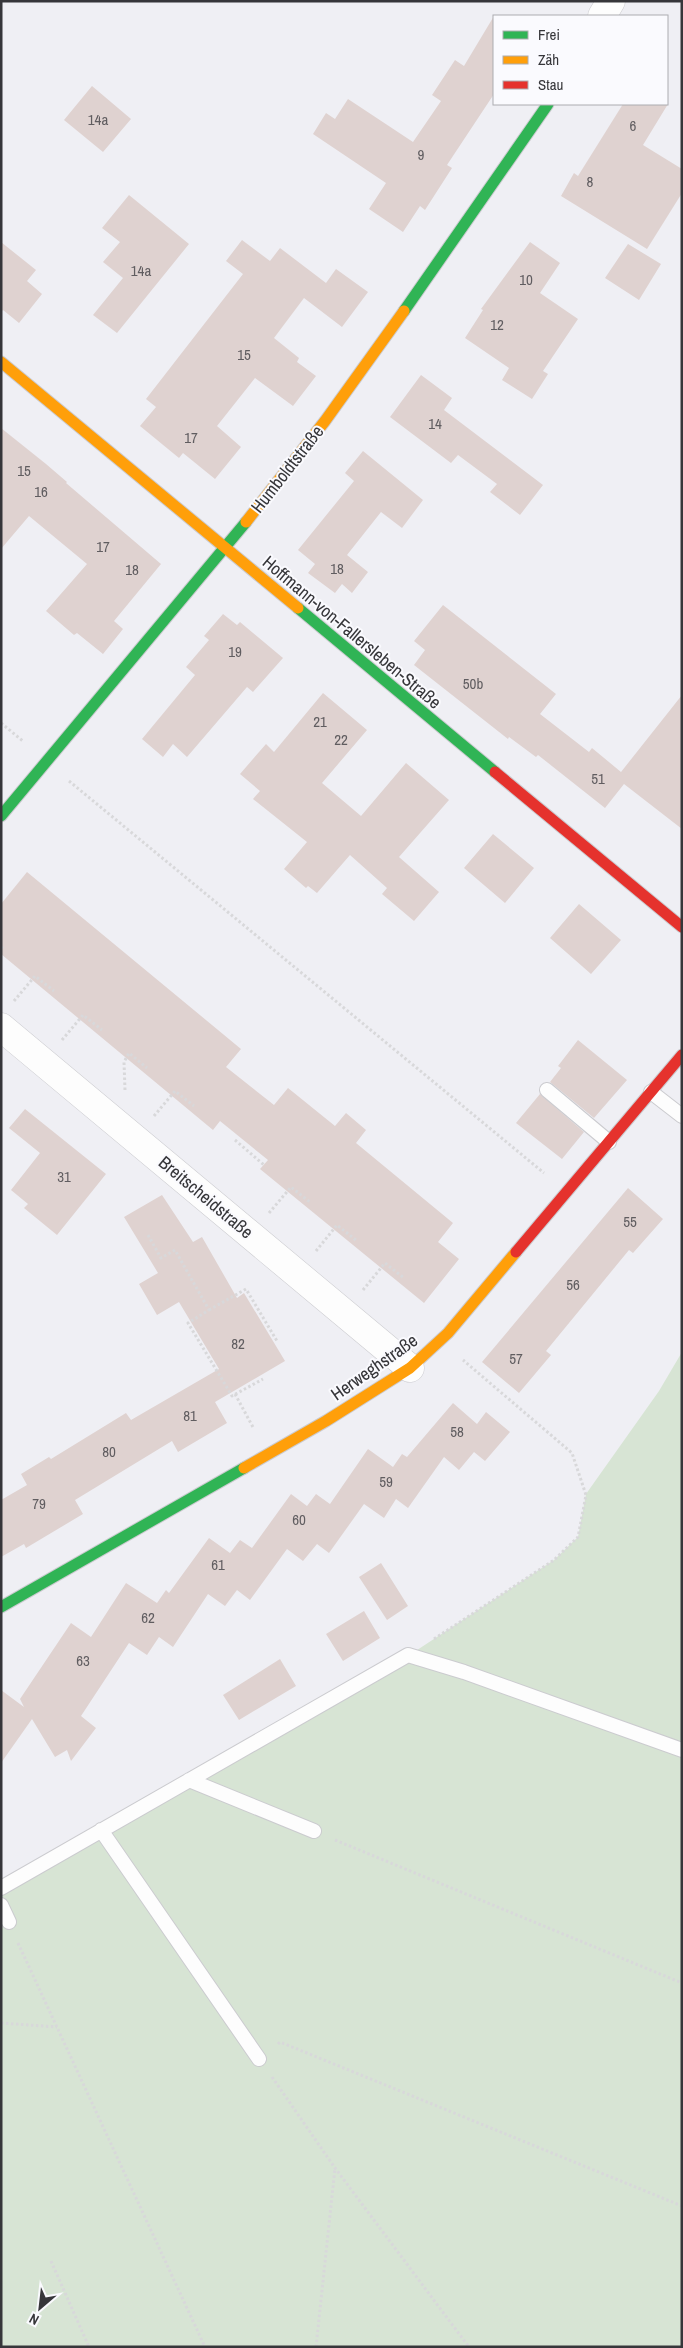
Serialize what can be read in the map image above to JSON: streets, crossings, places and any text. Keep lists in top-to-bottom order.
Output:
{
  "streets": {
    "street": [
      "Humboldtstraße",
      "Hoffmann-von-Fallersleben-Straße",
      "Breitscheidstraße",
      "Herweghstraße"
    ]
  },
  "crossings": [
    ["Humboldtstraße", "Hoffmann-von-Fallersleben-Straße"],
    ["Breitscheidstraße", "Herweghstraße"]
  ],
  "house_numbers": [
    "14a",
    "6",
    "9",
    "8",
    "14a",
    "10",
    "12",
    "15",
    "14",
    "17",
    "15",
    "16",
    "17",
    "18",
    "18",
    "19",
    "50b",
    "21",
    "22",
    "51",
    "31",
    "55",
    "56",
    "82",
    "57",
    "81",
    "58",
    "80",
    "59",
    "79",
    "60",
    "61",
    "62",
    "63"
  ],
  "legend": ["Frei", "Zäh", "Stau"],
  "north": "bottom left"
}
